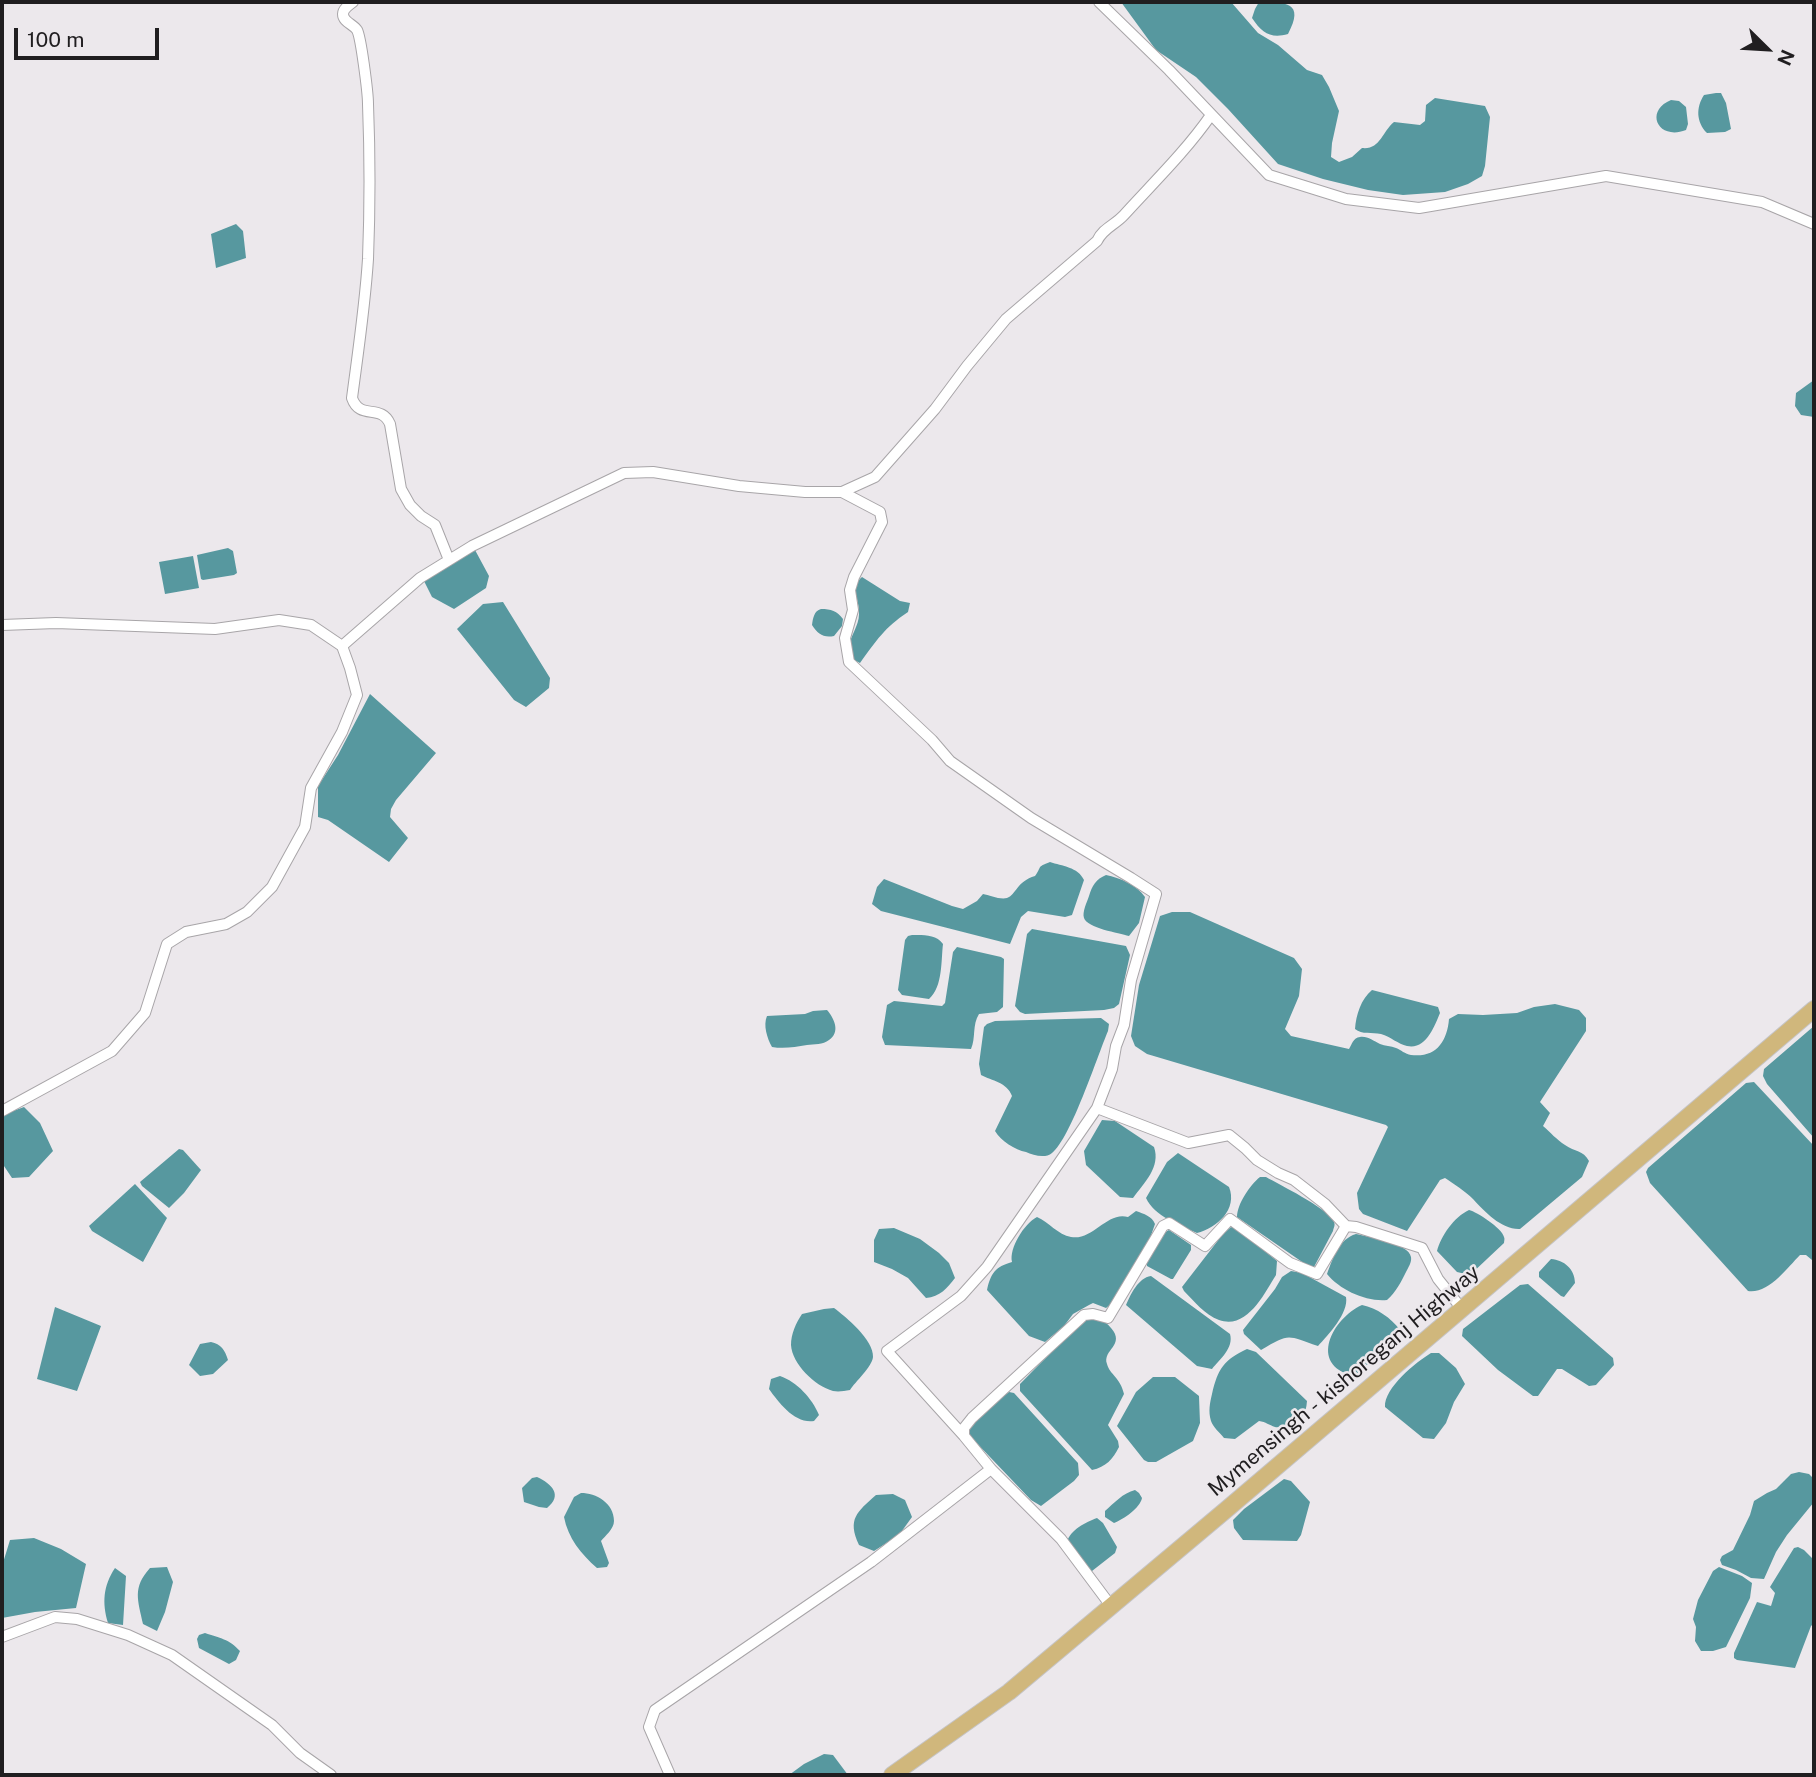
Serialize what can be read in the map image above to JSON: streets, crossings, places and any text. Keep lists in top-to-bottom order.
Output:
{
  "streets": {
    "main road": ["Mymensingh - kishoreganj Highway"]
  },
  "scale_bar": "100 m",
  "north": "bottom right"
}
